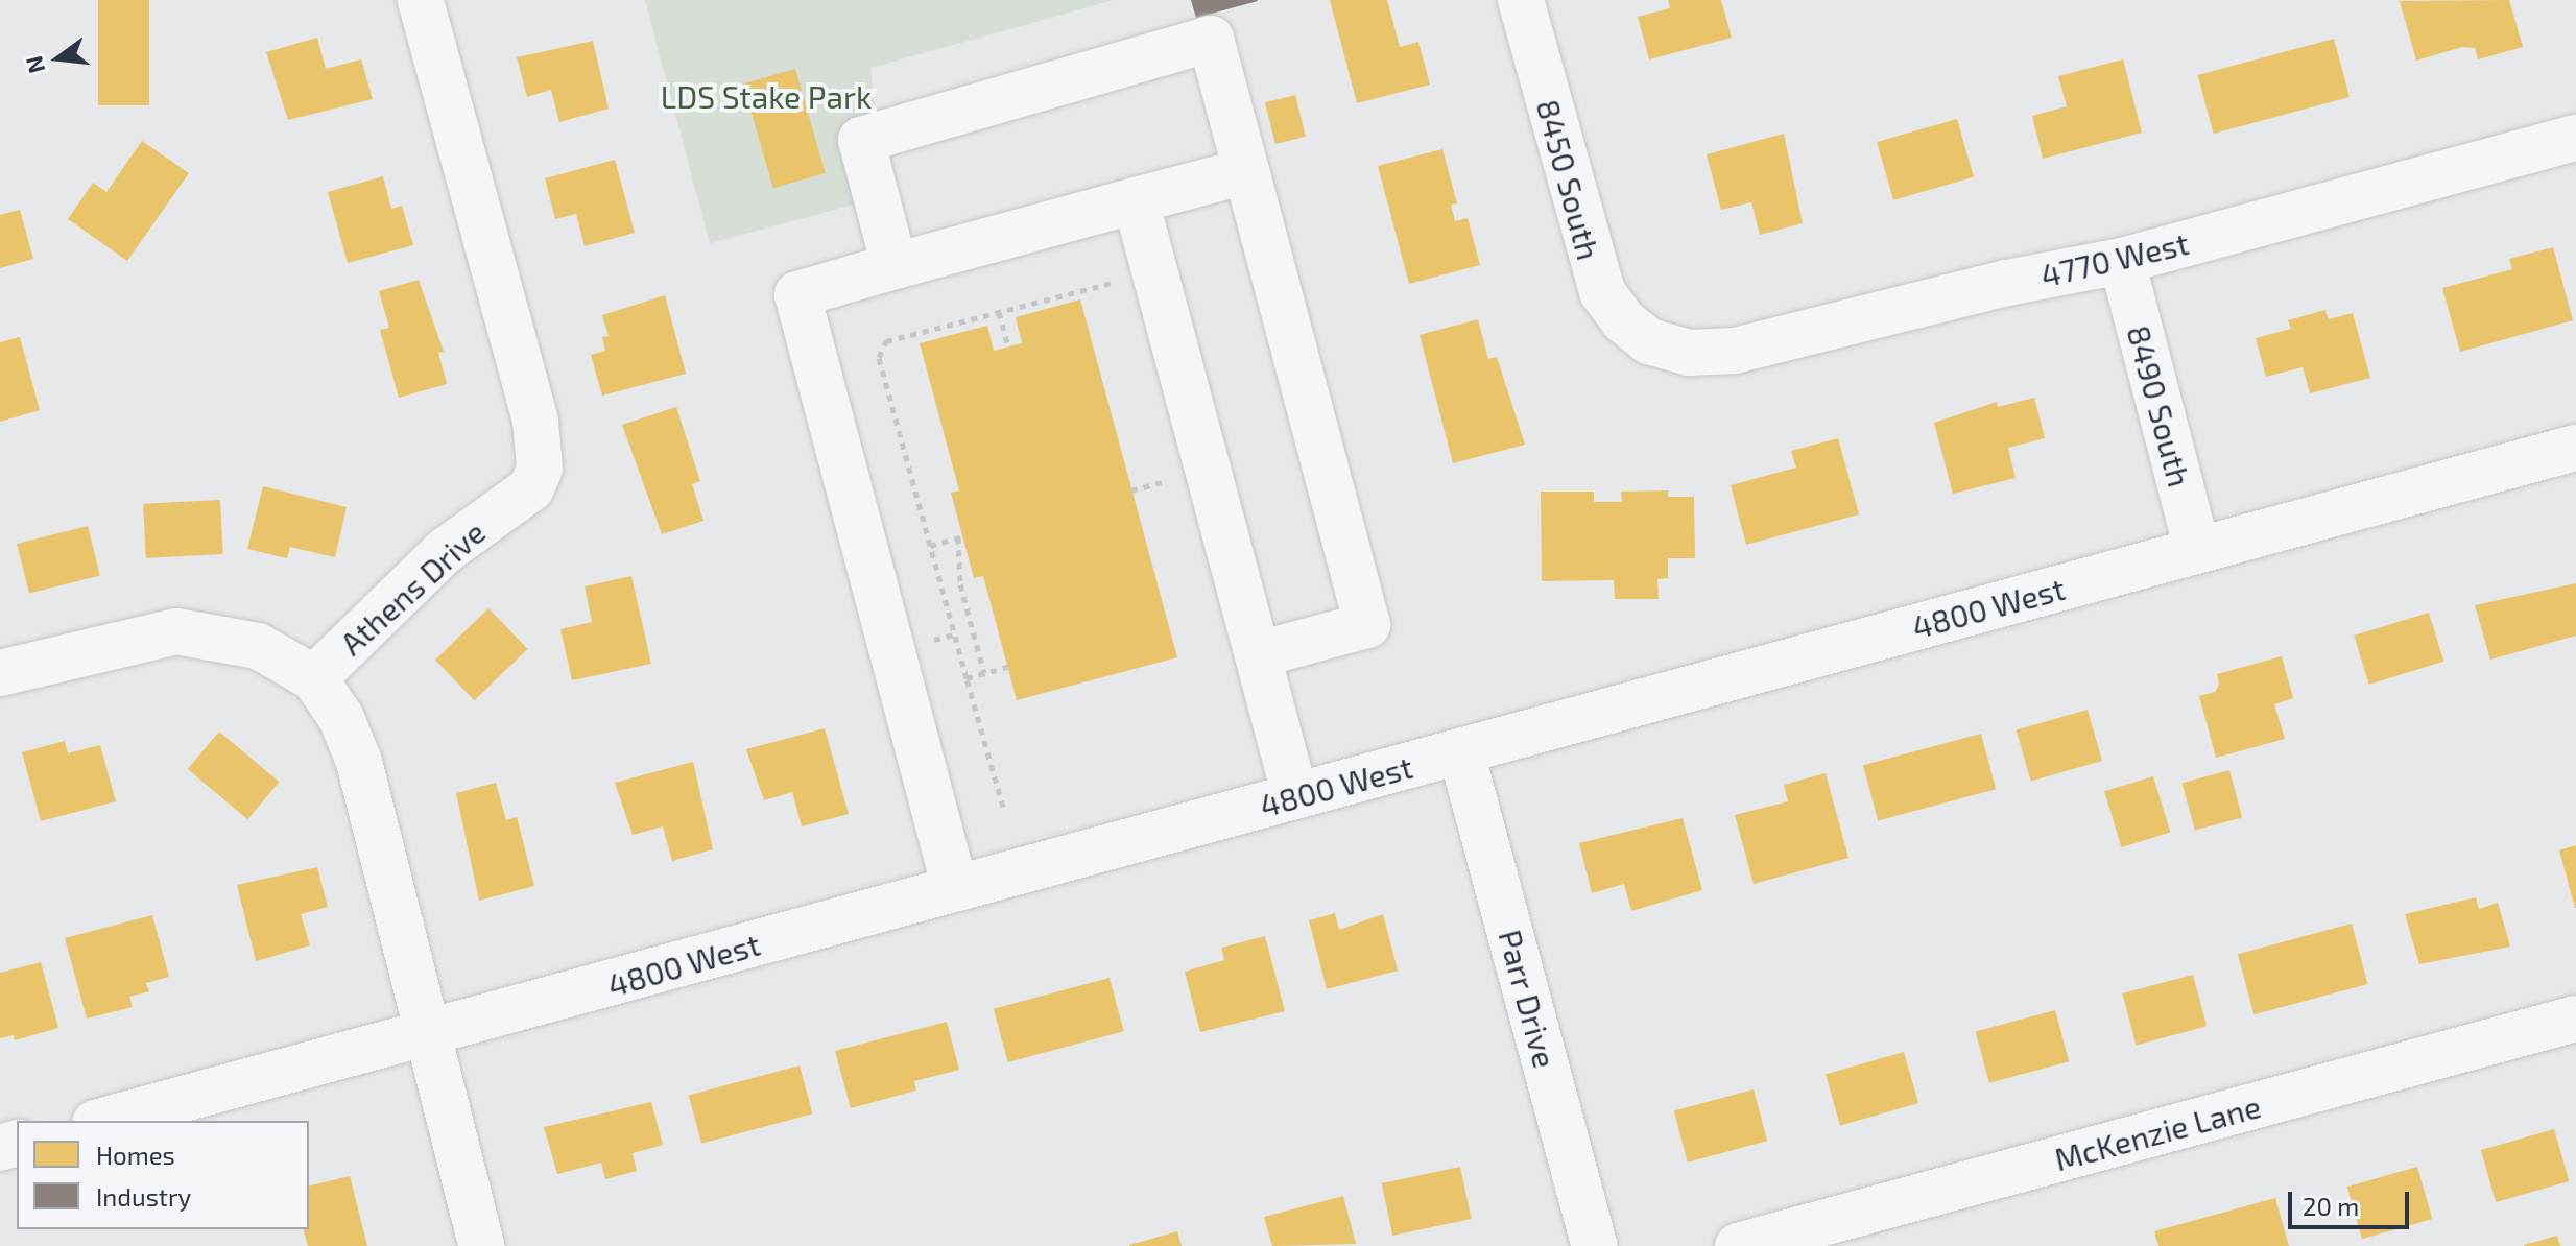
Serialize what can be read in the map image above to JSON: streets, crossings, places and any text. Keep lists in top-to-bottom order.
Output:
{
  "streets": {
    "street": [
      "8450 South",
      "4770 West",
      "8490 South",
      "Athens Drive",
      "4800 West",
      "Parr Drive",
      "McKenzie Lane"
    ]
  },
  "crossings": [
    ["8450 South", "4770 West"],
    ["4770 West", "8490 South"],
    ["8490 South", "4800 West"],
    ["Athens Drive", "4800 West"],
    ["4800 West", "Parr Drive"]
  ],
  "parks": ["LDS Stake Park"],
  "legend": ["Homes", "Industry"],
  "scale_bar": "20 m",
  "north": "left"
}
